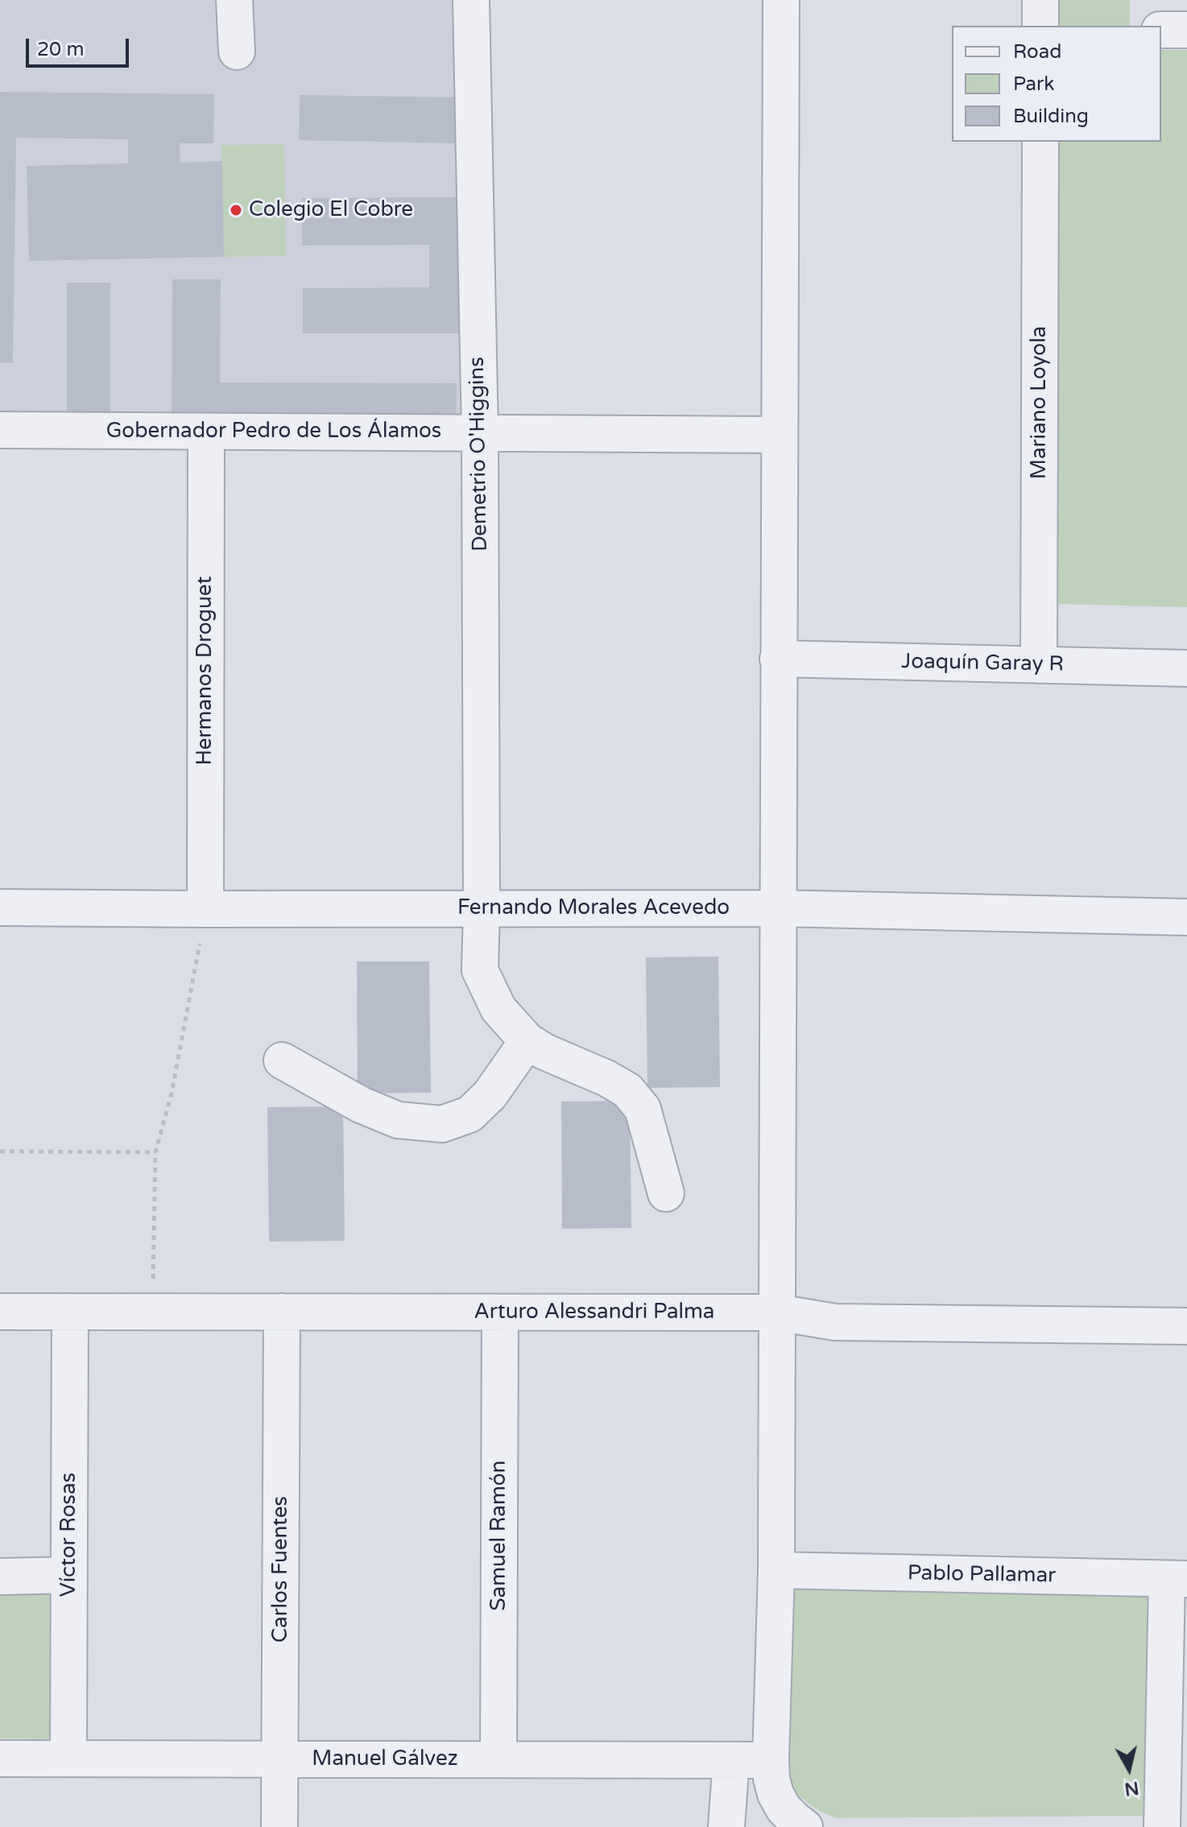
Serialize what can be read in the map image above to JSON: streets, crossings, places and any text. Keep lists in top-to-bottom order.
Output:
{
  "streets": {
    "street": [
      "Mariano Loyola",
      "Gobernador Pedro de Los Álamos",
      "Demetrio O'Higgins",
      "Joaquín Garay R",
      "Hermanos Droguet",
      "Fernando Morales Acevedo",
      "Arturo Alessandri Palma",
      "Víctor Rosas",
      "Samuel Ramón",
      "Carlos Fuentes",
      "Pablo Pallamar",
      "Manuel Gálvez"
    ]
  },
  "crossings": [
    ["Mariano Loyola", "Joaquín Garay R"],
    ["Gobernador Pedro de Los Álamos", "Demetrio O'Higgins"],
    ["Gobernador Pedro de Los Álamos", "Hermanos Droguet"],
    ["Demetrio O'Higgins", "Fernando Morales Acevedo"],
    ["Hermanos Droguet", "Fernando Morales Acevedo"],
    ["Arturo Alessandri Palma", "Víctor Rosas"],
    ["Arturo Alessandri Palma", "Samuel Ramón"],
    ["Arturo Alessandri Palma", "Carlos Fuentes"],
    ["Víctor Rosas", "Manuel Gálvez"],
    ["Samuel Ramón", "Manuel Gálvez"],
    ["Carlos Fuentes", "Manuel Gálvez"]
  ],
  "places": ["Colegio El Cobre"],
  "legend": ["Road", "Park", "Building"],
  "scale_bar": "20 m",
  "north": "bottom"
}
